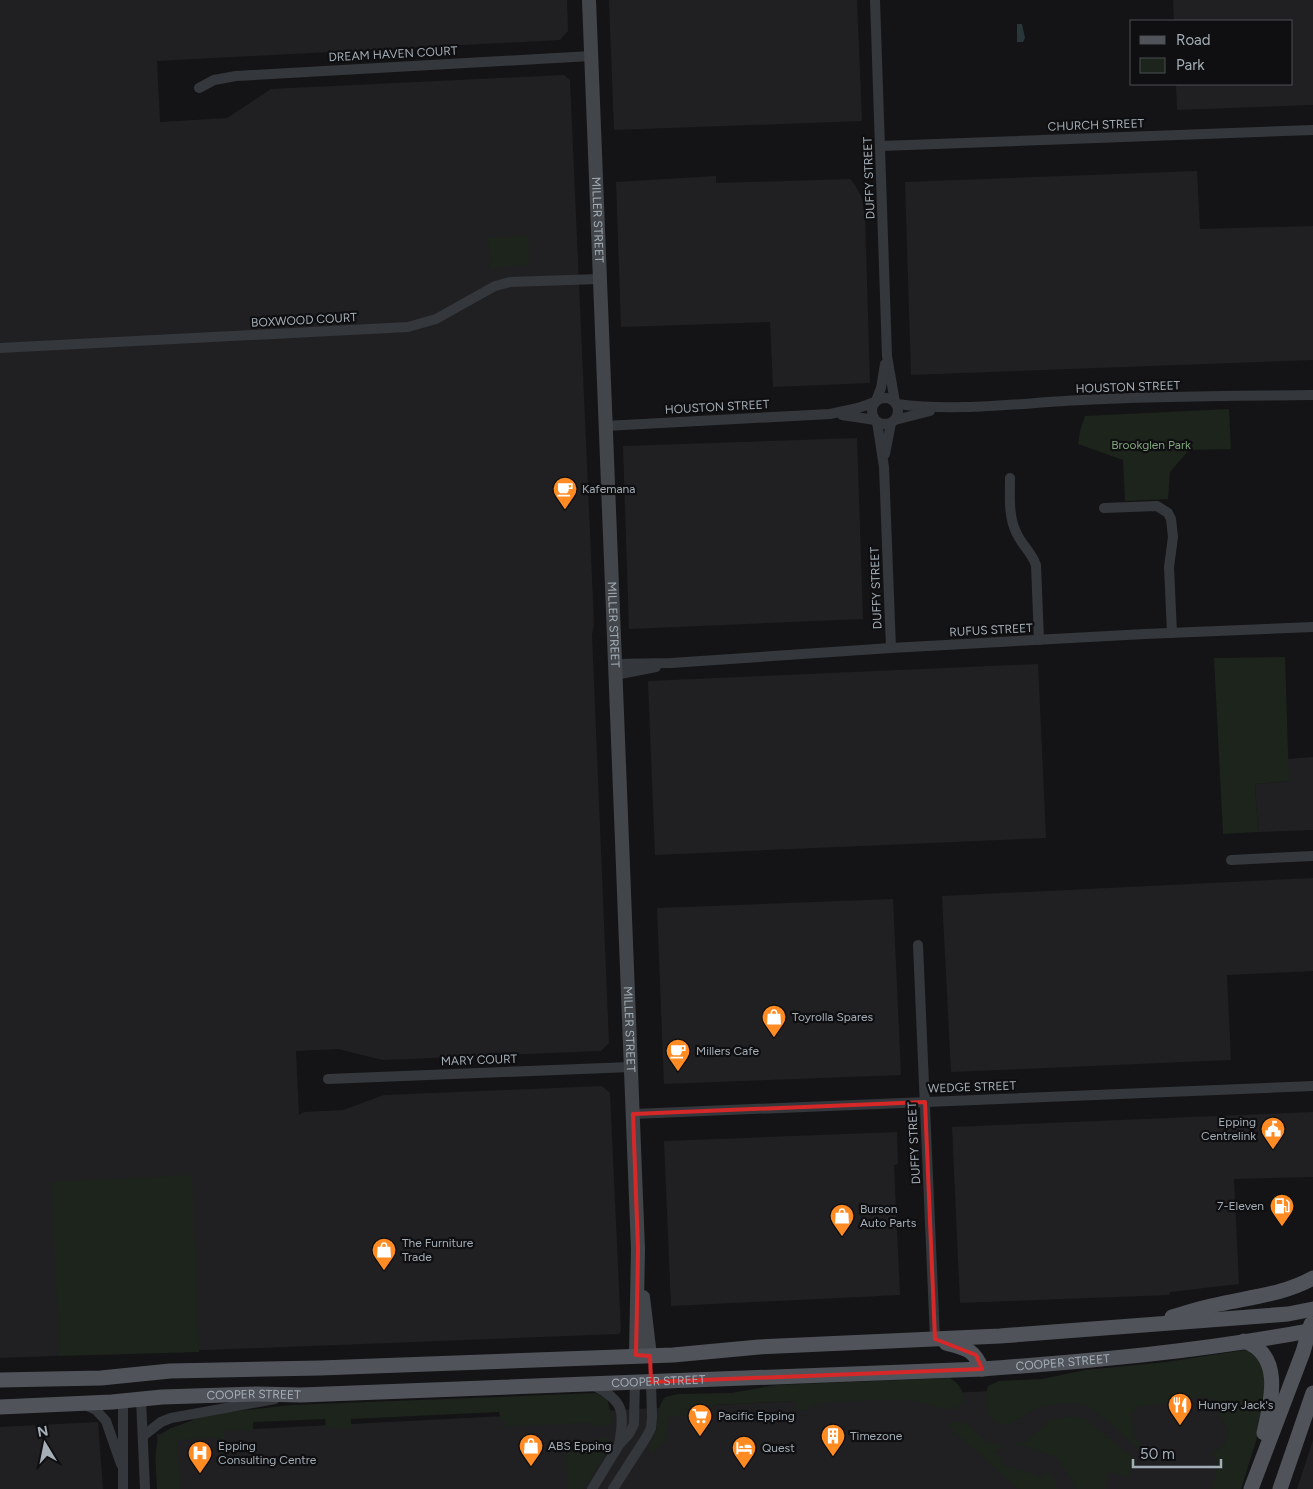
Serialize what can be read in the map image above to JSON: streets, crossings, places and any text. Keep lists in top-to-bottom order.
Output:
{
  "streets": {
    "main road": ["COOPER STREET"],
    "street": [
      "DREAM HAVEN COURT",
      "CHURCH STREET",
      "DUFFY STREET",
      "MILLER STREET",
      "BOXWOOD COURT",
      "HOUSTON STREET",
      "RUFUS STREET",
      "MARY COURT",
      "WEDGE STREET"
    ]
  },
  "crossings": [
    ["DREAM HAVEN COURT", "MILLER STREET"],
    ["CHURCH STREET", "DUFFY STREET"],
    ["DUFFY STREET", "HOUSTON STREET"],
    ["DUFFY STREET", "RUFUS STREET"],
    ["DUFFY STREET", "WEDGE STREET"],
    ["DUFFY STREET", "COOPER STREET"],
    ["MILLER STREET", "BOXWOOD COURT"],
    ["MILLER STREET", "HOUSTON STREET"],
    ["MILLER STREET", "RUFUS STREET"],
    ["MILLER STREET", "MARY COURT"],
    ["MILLER STREET", "WEDGE STREET"],
    ["MILLER STREET", "COOPER STREET"]
  ],
  "parks": ["Brookglen Park"],
  "places": {
    "cafe": ["Kafemana", "Millers Cafe"],
    "shop": [
      "Toyrolla Spares",
      "Burson Auto Parts",
      "The Furniture Trade",
      "ABS Epping"
    ],
    "public building": ["Epping Centrelink"],
    "fuel station": ["7-Eleven"],
    "restaurant": ["Hungry Jack's"],
    "supermarket": ["Pacific Epping"],
    "building": ["Timezone"],
    "hotel": ["Quest"],
    "hospital": ["Epping Consulting Centre"]
  },
  "legend": ["Road", "Park"],
  "scale_bar": "50 m",
  "north": "top"
}
